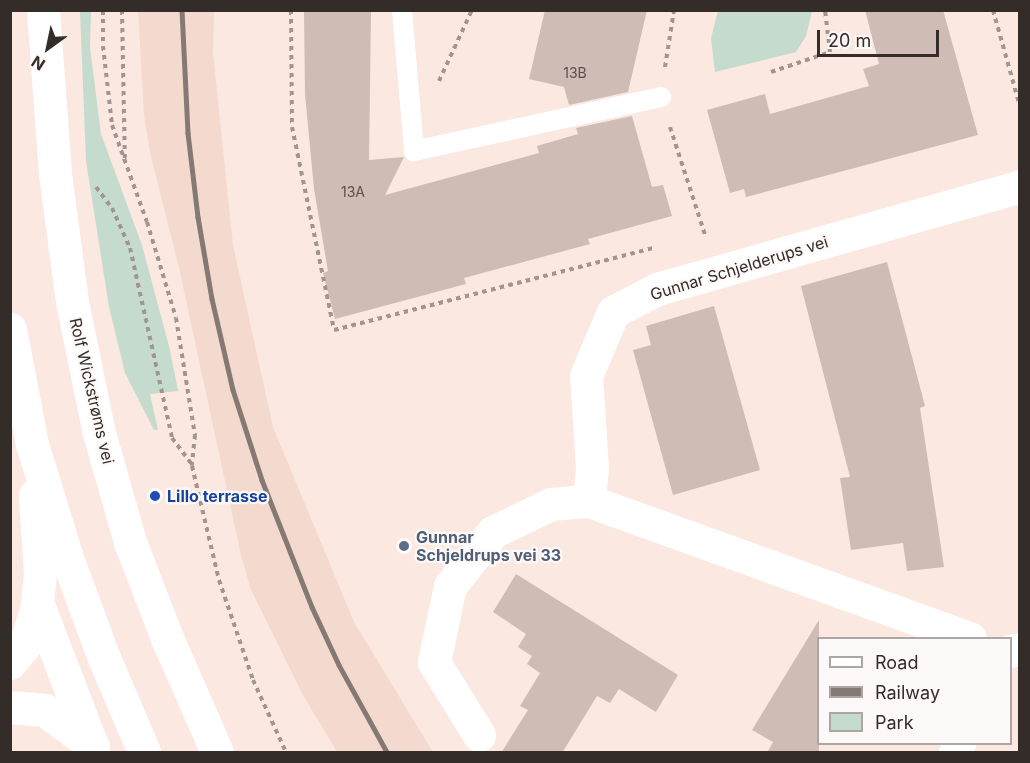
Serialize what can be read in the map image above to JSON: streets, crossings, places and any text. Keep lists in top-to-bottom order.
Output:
{
  "streets": {
    "main road": ["Gunnar Schjelderups vei", "Rolf Wickstrøms vei"]
  },
  "places": ["Lillo terrasse", "Gunnar Schjeldrups vei 33"],
  "house_numbers": ["13B", "13A"],
  "legend": ["Road", "Railway", "Park"],
  "scale_bar": "20 m",
  "north": "bottom left"
}
